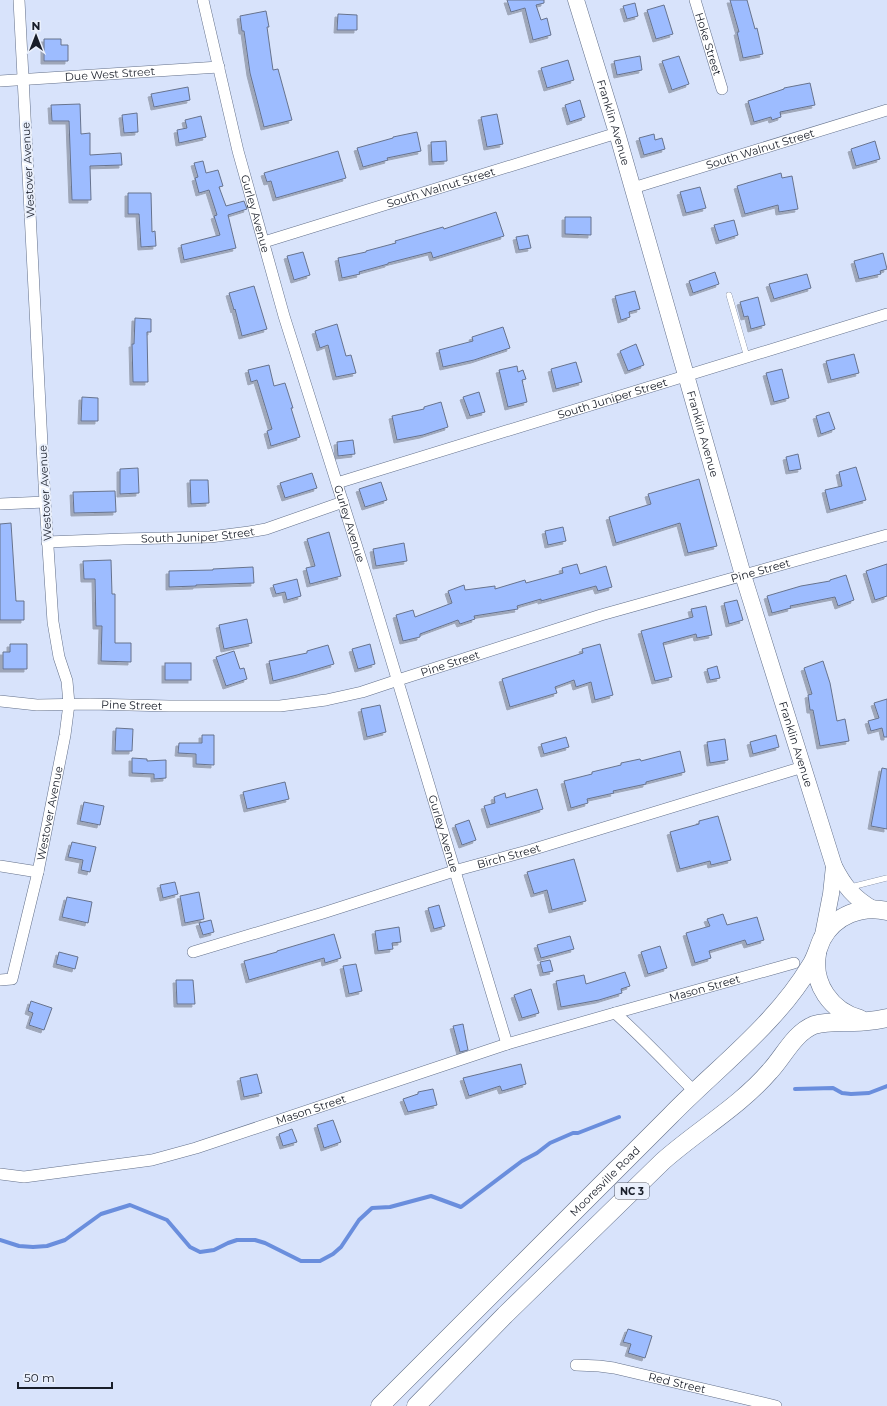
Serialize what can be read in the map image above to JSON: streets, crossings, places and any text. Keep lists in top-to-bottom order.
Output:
{
  "streets": {
    "main road": ["Mooresville Road", "NC 3"],
    "street": [
      "Hoke Street",
      "Due West Street",
      "Franklin Avenue",
      "South Walnut Street",
      "Westover Avenue",
      "Gurley Avenue",
      "South Juniper Street",
      "Pine Street",
      "Birch Street",
      "Mason Street",
      "Red Street"
    ]
  },
  "crossings": [
    ["Due West Street", "Westover Avenue"],
    ["Due West Street", "Gurley Avenue"],
    ["Franklin Avenue", "South Walnut Street"],
    ["Franklin Avenue", "South Juniper Street"],
    ["Franklin Avenue", "Pine Street"],
    ["Franklin Avenue", "Birch Street"],
    ["Franklin Avenue", "Mooresville Road"],
    ["South Walnut Street", "Gurley Avenue"],
    ["Westover Avenue", "South Juniper Street"],
    ["Westover Avenue", "Pine Street"],
    ["Gurley Avenue", "South Juniper Street"],
    ["Gurley Avenue", "Pine Street"],
    ["Gurley Avenue", "Birch Street"],
    ["Gurley Avenue", "Mason Street"]
  ],
  "scale_bar": "50 m",
  "north": "top"
}
